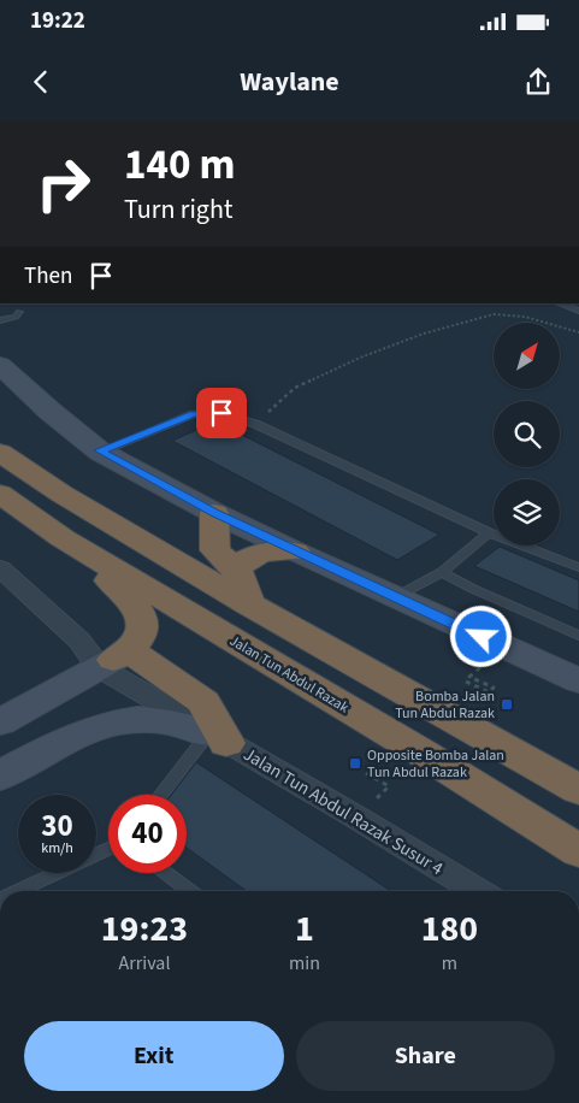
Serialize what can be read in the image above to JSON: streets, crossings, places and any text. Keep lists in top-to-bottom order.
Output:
{
  "streets": {
    "highway": ["Jalan Tun Abdul Razak"],
    "street": ["Jalan Tun Abdul Razak Susur 4"]
  },
  "places": {
    "transit": ["Bomba Jalan Tun Abdul Razak", "Opposite Bomba Jalan Tun Abdul Razak"]
  },
  "north": "top right",
  "page": {
    "status": "19:22",
    "header": "Waylane",
    "turn": ["140 m", "Turn right"],
    "then": "Then",
    "speed": "30 km/h",
    "limit": "40",
    "eta": [
      "19:23",
      "Arrival",
      "1",
      "min",
      "180",
      "m"
    ],
    "buttons": ["Exit", "Share"]
  }
}
